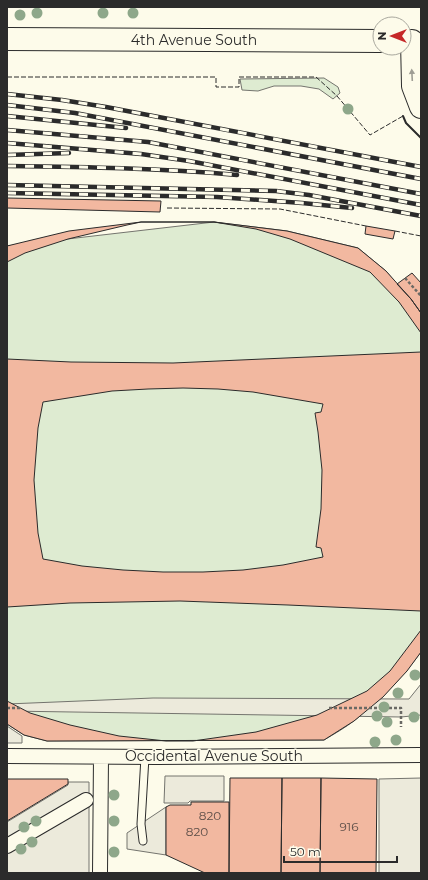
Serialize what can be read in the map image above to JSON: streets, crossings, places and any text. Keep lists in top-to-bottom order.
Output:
{
  "streets": {
    "main road": ["4th Avenue South"],
    "street": ["Occidental Avenue South"]
  },
  "house_numbers": ["820", "916", "820"],
  "scale_bar": "50 m",
  "north": "left"
}
